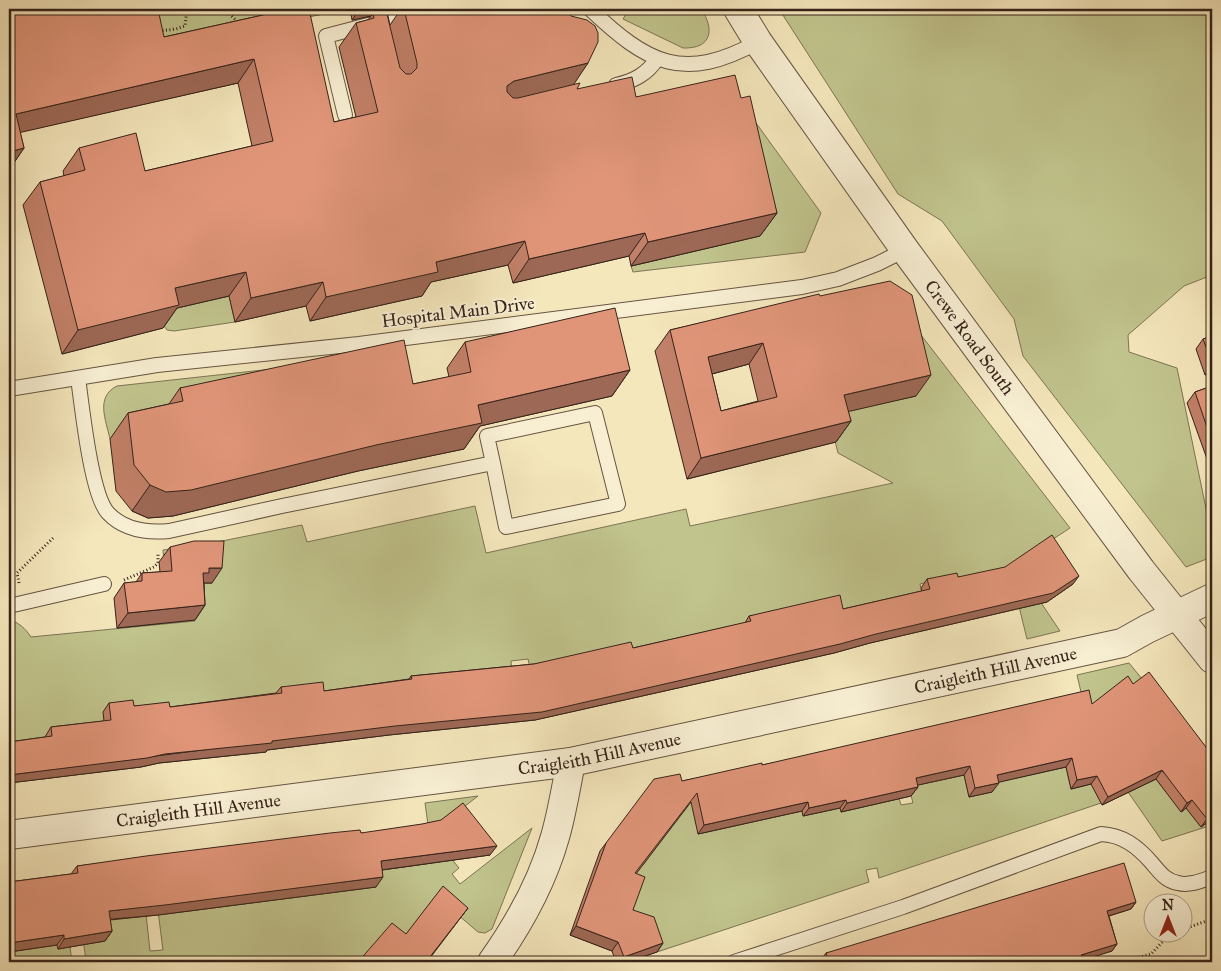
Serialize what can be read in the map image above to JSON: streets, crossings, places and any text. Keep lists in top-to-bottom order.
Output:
{
  "streets": {
    "street": ["Crewe Road South", "Craigleith Hill Avenue"],
    "lane": ["Hospital Main Drive"]
  },
  "crossings": [
    ["Hospital Main Drive", "Crewe Road South"],
    ["Crewe Road South", "Craigleith Hill Avenue"]
  ],
  "north": "top"
}
